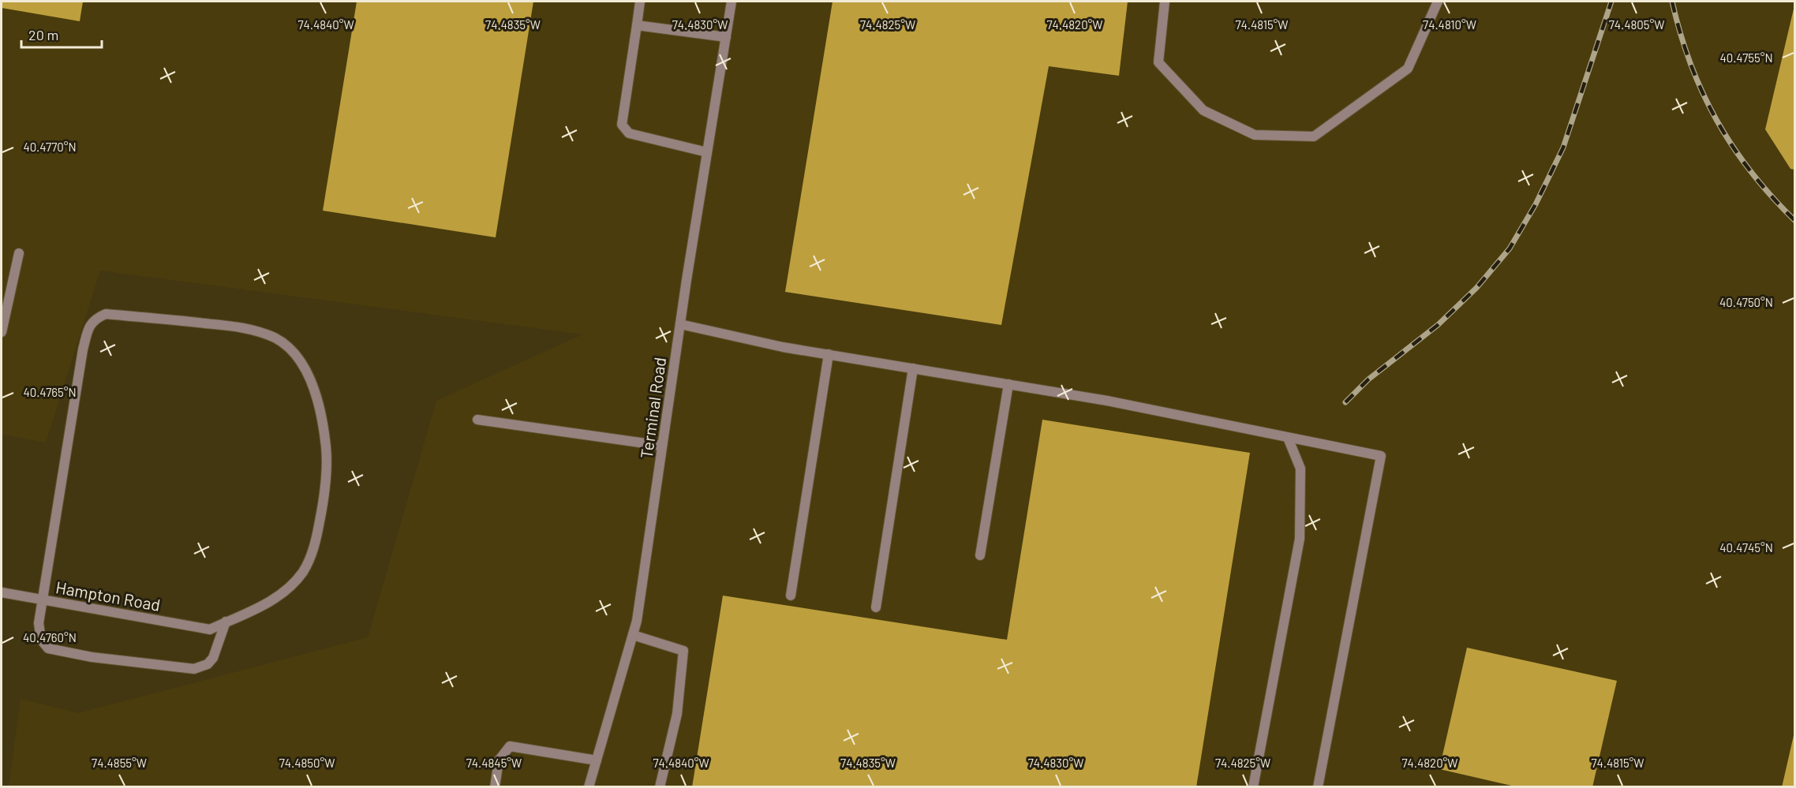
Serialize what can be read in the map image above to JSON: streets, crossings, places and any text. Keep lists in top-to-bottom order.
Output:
{
  "streets": {
    "street": ["Terminal Road", "Hampton Road"]
  },
  "scale_bar": "20 m",
  "coordinates": [
    "74.4840°W",
    "74.4835°W",
    "74.4830°W",
    "74.4825°W",
    "74.4820°W",
    "74.4815°W",
    "74.4810°W",
    "74.4805°W",
    "40.4755°N",
    "40.4770°N",
    "40.4750°N",
    "40.4765°N",
    "40.4745°N",
    "40.4760°N",
    "74.4855°W",
    "74.4850°W",
    "74.4845°W"
  ]
}
